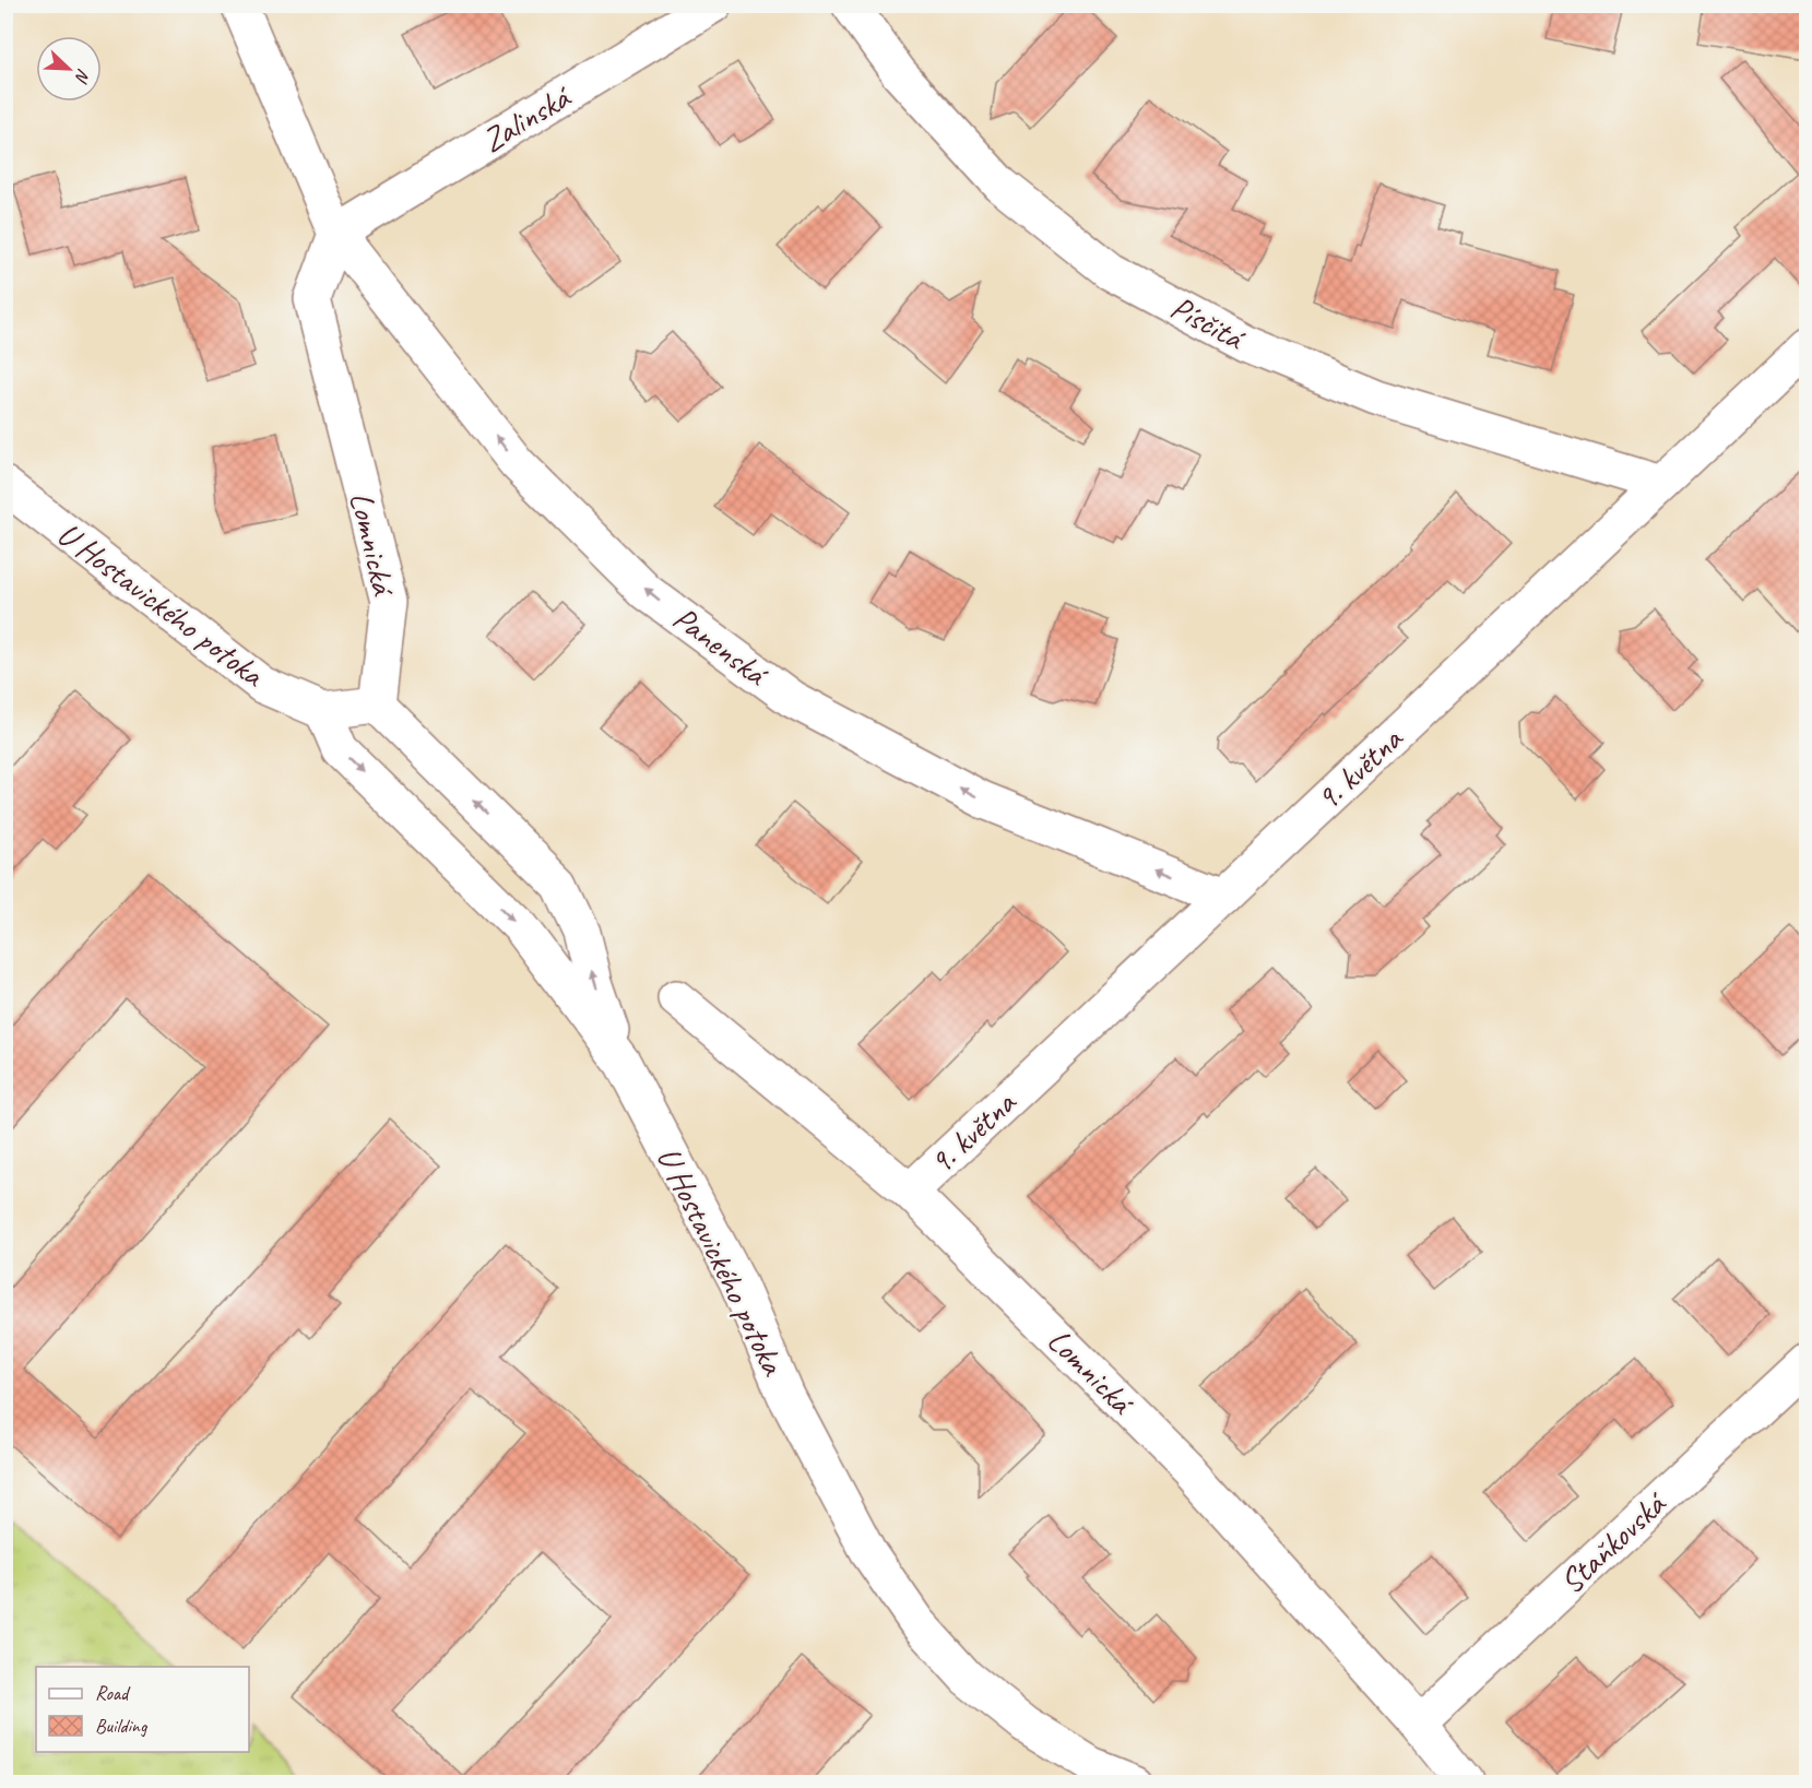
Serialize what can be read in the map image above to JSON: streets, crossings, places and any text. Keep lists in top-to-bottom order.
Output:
{
  "streets": {
    "street": [
      "Zalinská",
      "Písčitá",
      "Lomnická",
      "U Hostavického potoka",
      "Panenská",
      "9. května",
      "Staňkovská"
    ]
  },
  "crossings": [
    ["Zalinská", "Lomnická"],
    ["Zalinská", "Panenská"],
    ["Písčitá", "9. května"],
    ["Lomnická", "Panenská"],
    ["Lomnická", "9. května"],
    ["Lomnická", "Staňkovská"],
    ["Panenská", "9. května"]
  ],
  "one_way": ["Panenská"],
  "legend": ["Road", "Building"],
  "north": "bottom right"
}
